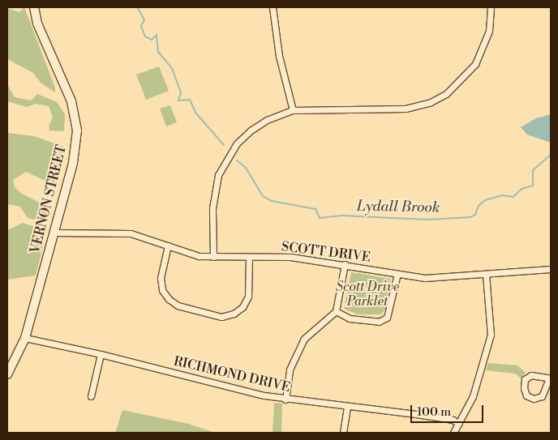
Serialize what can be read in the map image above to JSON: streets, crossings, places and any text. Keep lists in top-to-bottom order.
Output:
{
  "streets": {
    "street": ["VERNON STREET", "SCOTT DRIVE", "RICHMOND DRIVE"]
  },
  "crossings": [
    ["VERNON STREET", "SCOTT DRIVE"],
    ["VERNON STREET", "RICHMOND DRIVE"]
  ],
  "water": ["Lydall Brook"],
  "parks": ["Scott Drive Parklet"],
  "scale_bar": "100 m"
}
